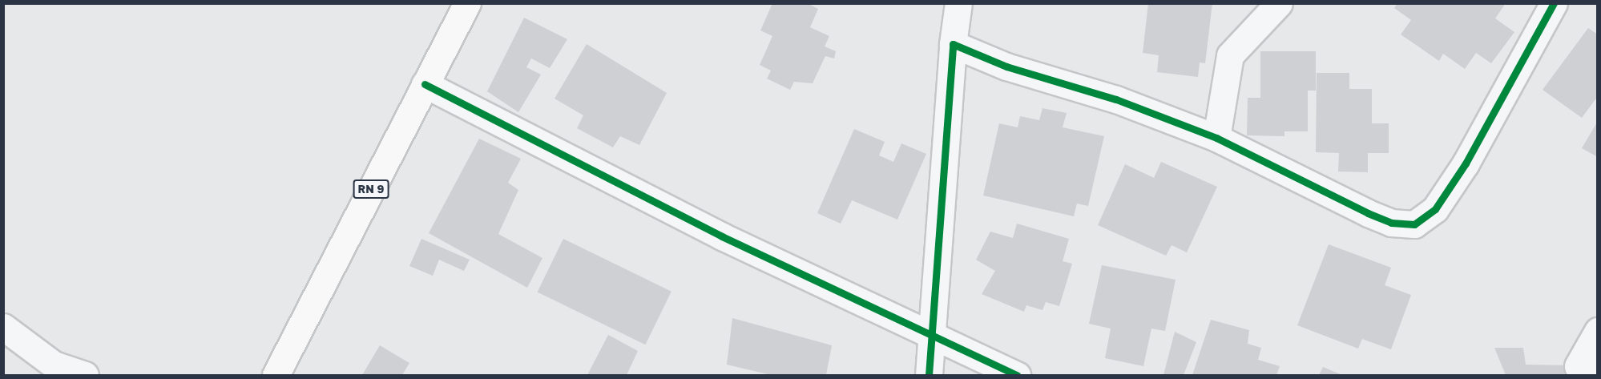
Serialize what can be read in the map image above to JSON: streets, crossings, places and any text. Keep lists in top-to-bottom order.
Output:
{
  "streets": {
    "main road": ["RN 9"]
  }
}
